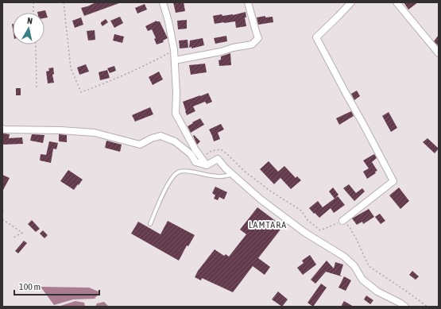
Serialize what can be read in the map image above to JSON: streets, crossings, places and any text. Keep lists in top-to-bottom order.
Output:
{
  "districts": ["LAMTARA"],
  "scale_bar": "100 m",
  "north": "top"
}
